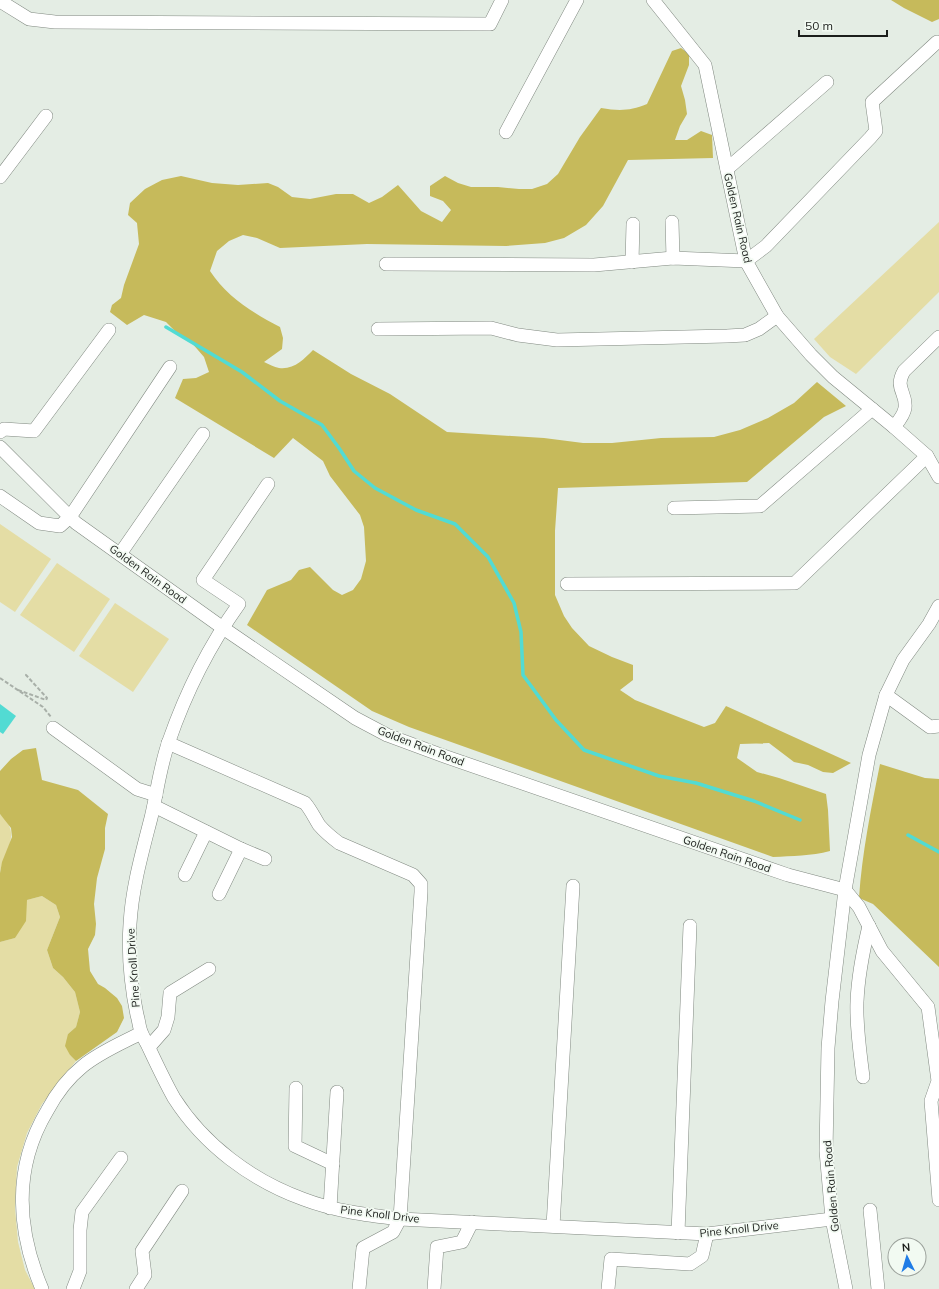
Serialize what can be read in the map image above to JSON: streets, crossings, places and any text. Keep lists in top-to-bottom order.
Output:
{
  "streets": {
    "street": ["Golden Rain Road", "Pine Knoll Drive"]
  },
  "crossings": [
    ["Golden Rain Road", "Pine Knoll Drive"]
  ],
  "scale_bar": "50 m",
  "north": "top"
}
